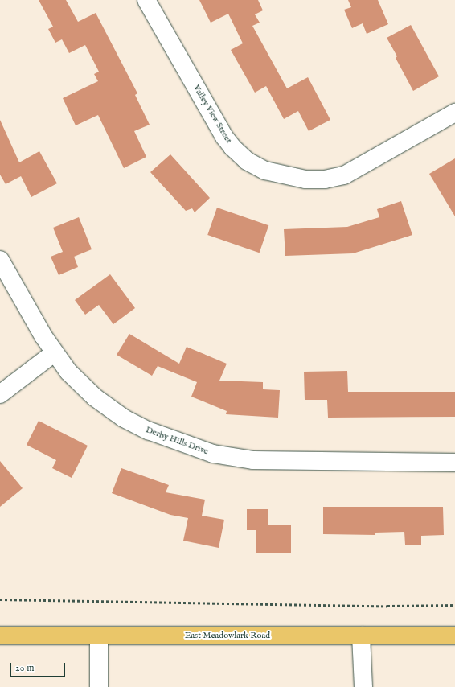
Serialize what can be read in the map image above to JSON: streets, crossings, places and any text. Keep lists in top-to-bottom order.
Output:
{
  "streets": {
    "main road": ["East Meadowlark Road"],
    "street": ["Valley View Street", "Derby Hills Drive"]
  },
  "scale_bar": "20 m"
}
